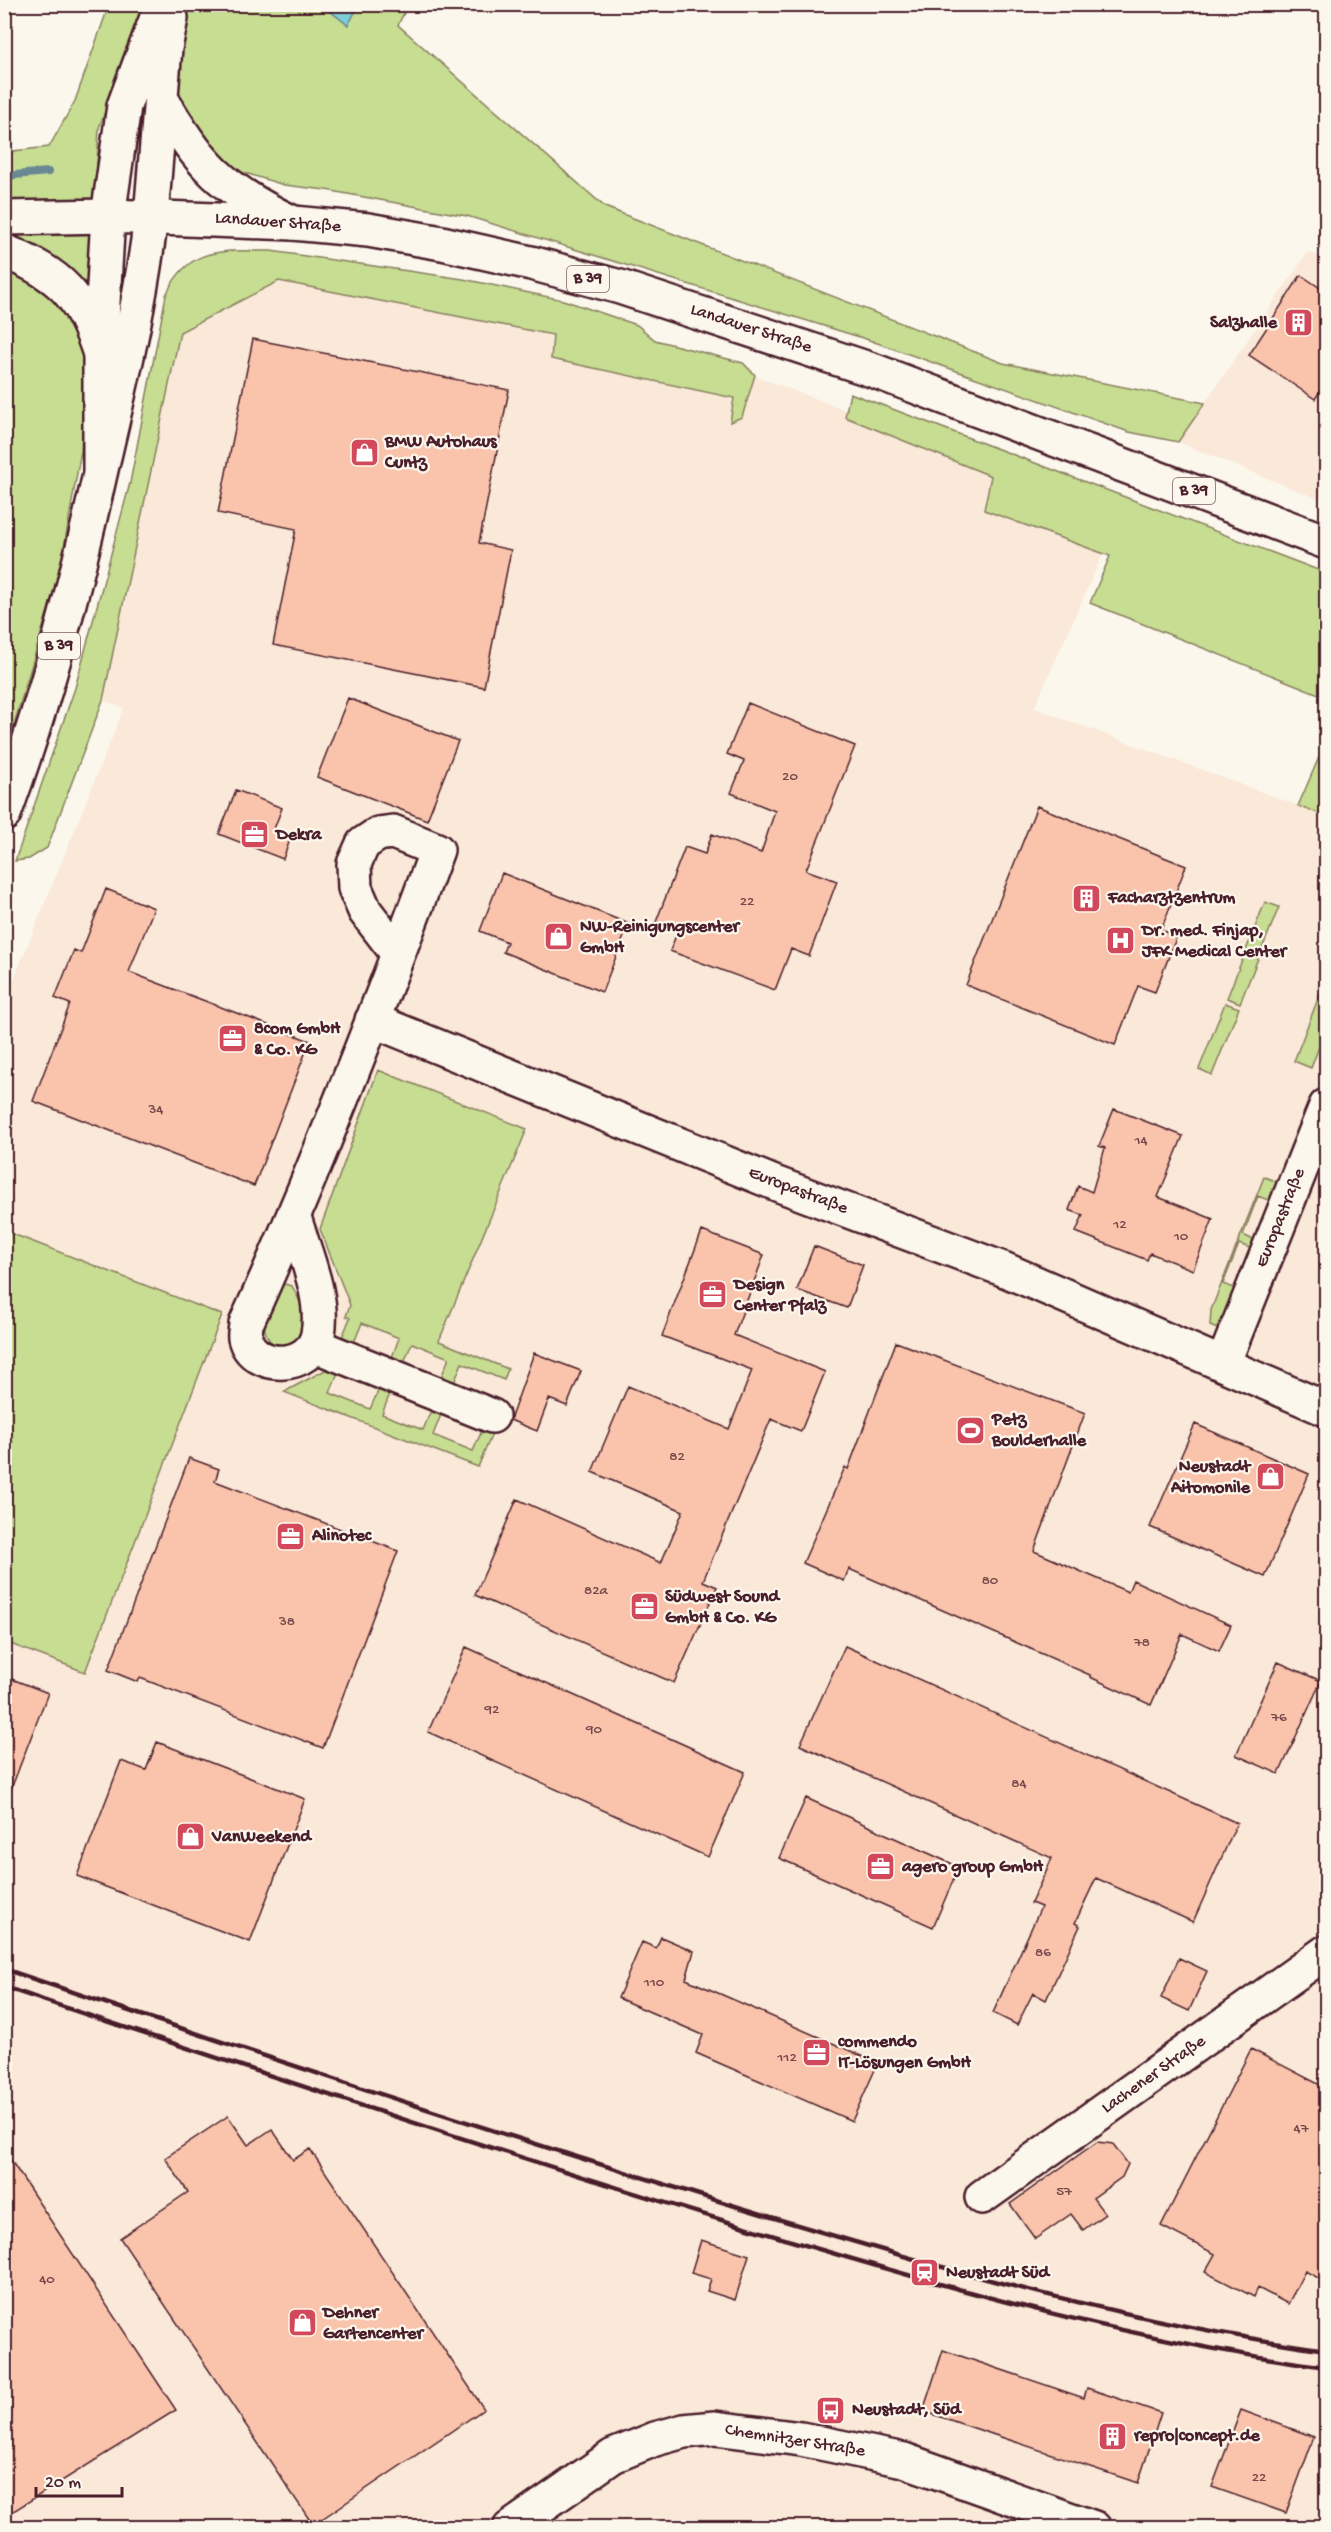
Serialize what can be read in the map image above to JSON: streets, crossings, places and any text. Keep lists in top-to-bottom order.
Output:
{
  "streets": {
    "street": [
      "Landauer Straße",
      "B 39",
      "Europastraße",
      "Lachener Straße",
      "Chemnitzer Straße"
    ]
  },
  "crossings": [
    ["Landauer Straße", "B 39"]
  ],
  "places": {
    "building": ["Salzhalle", "Facharztzentrum", "repro|concept.de"],
    "shop": [
      "BMW Autohaus Cuntz",
      "NW-Reinigungscenter GmbH",
      "Neustadt Aitomonile",
      "VanWeekend",
      "Dehner Gartencenter"
    ],
    "office": [
      "Dekra",
      "8com GmbH & Co. KG",
      "Design Center Pfalz",
      "Alinotec",
      "Südwest Sound GmbH & Co. KG",
      "agero group GmbH",
      "commendo IT-Lösungen GmbH"
    ],
    "hospital": ["Dr. med. Finjap, JFK Medical Center"],
    "sports": ["Petz Boulderhalle"],
    "station": ["Neustadt Süd"],
    "bus stop": ["Neustadt, Süd"]
  },
  "house_numbers": [
    "20",
    "22",
    "34",
    "14",
    "12",
    "10",
    "82",
    "80",
    "82a",
    "38",
    "78",
    "92",
    "76",
    "90",
    "84",
    "86",
    "110",
    "112",
    "47",
    "57",
    "40",
    "22"
  ],
  "scale_bar": "20 m"
}
